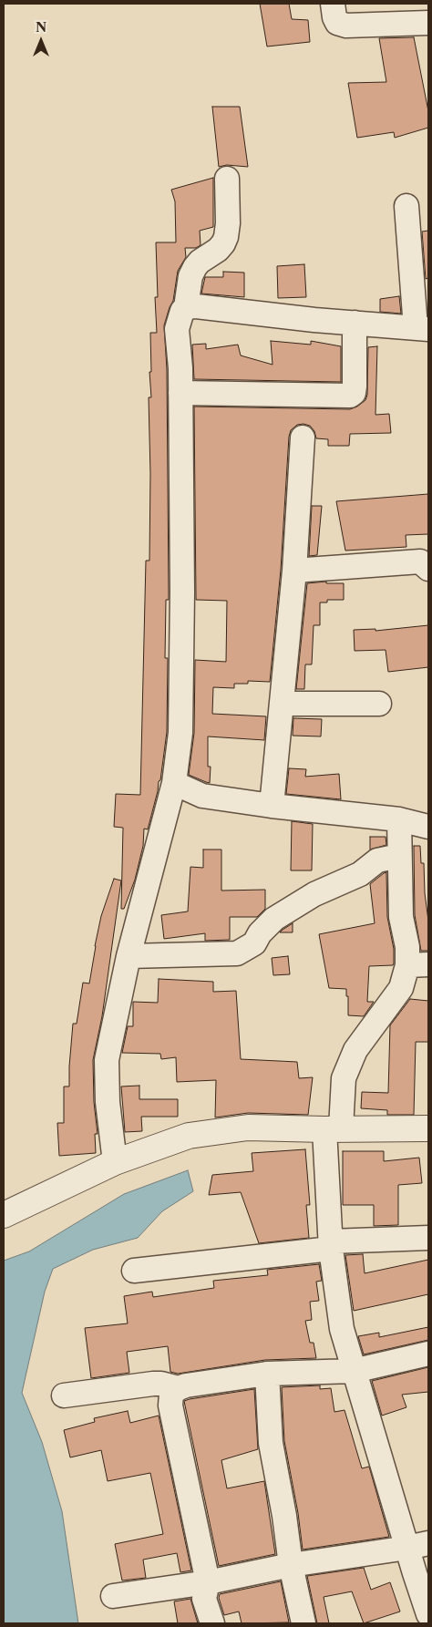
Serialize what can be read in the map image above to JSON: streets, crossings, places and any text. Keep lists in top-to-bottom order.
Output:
{
  "north": "top"
}
